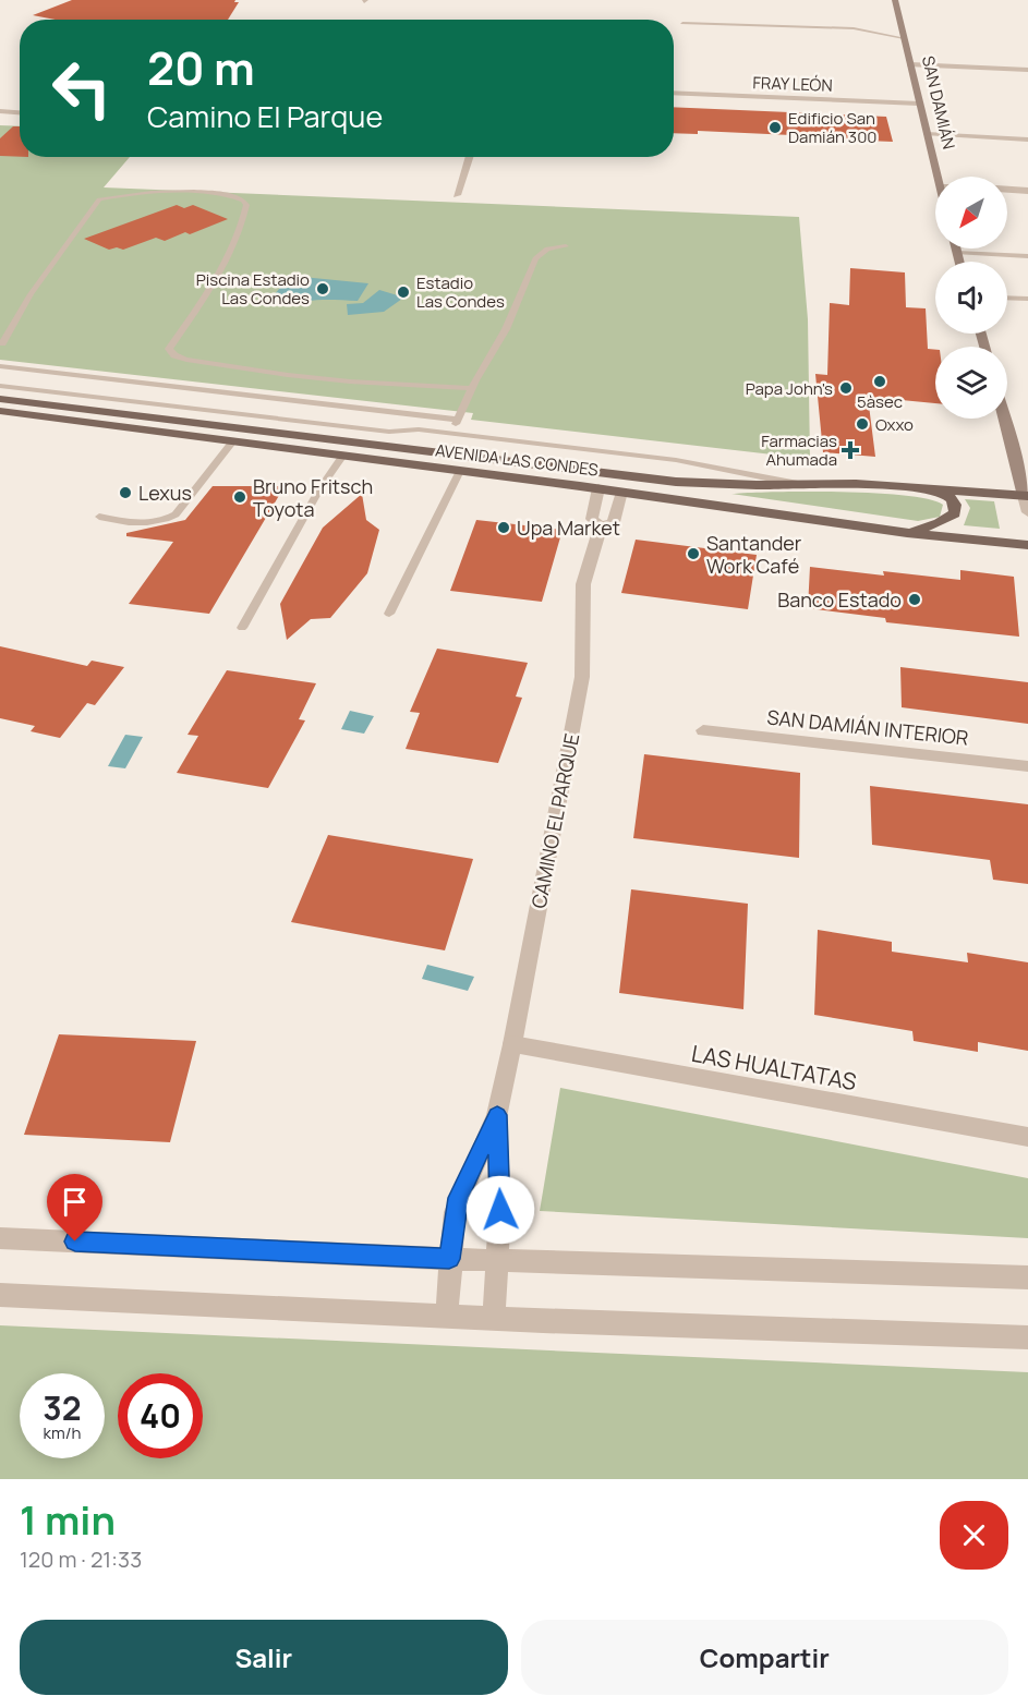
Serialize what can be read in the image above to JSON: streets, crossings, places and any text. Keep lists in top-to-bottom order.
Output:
{
  "streets": {
    "main road": ["SAN DAMIÁN", "AVENIDA LAS CONDES"],
    "street": [
      "FRAY LEÓN",
      "SAN DAMIÁN INTERIOR",
      "CAMINO EL PARQUE",
      "LAS HUALTATAS"
    ]
  },
  "crossings": [
    ["FRAY LEÓN", "SAN DAMIÁN"],
    ["AVENIDA LAS CONDES", "CAMINO EL PARQUE"],
    ["CAMINO EL PARQUE", "LAS HUALTATAS"]
  ],
  "places": {
    "other": [
      "Edificio San Damián 300",
      "Piscina Estadio Las Condes",
      "Estadio Las Condes",
      "5àsec",
      "Papa John's",
      "Oxxo",
      "Lexus",
      "Bruno Fritsch Toyota",
      "Upa Market",
      "Santander Work Café",
      "Banco Estado"
    ],
    "health": ["Farmacias Ahumada"]
  },
  "north": "bottom left",
  "page": {
    "turn": ["20 m", "Camino El Parque"],
    "speed": "32 km/h",
    "limit": "40",
    "heading": ["1 min", "120 m · 21:33"],
    "buttons": ["Salir", "Compartir"]
  }
}
